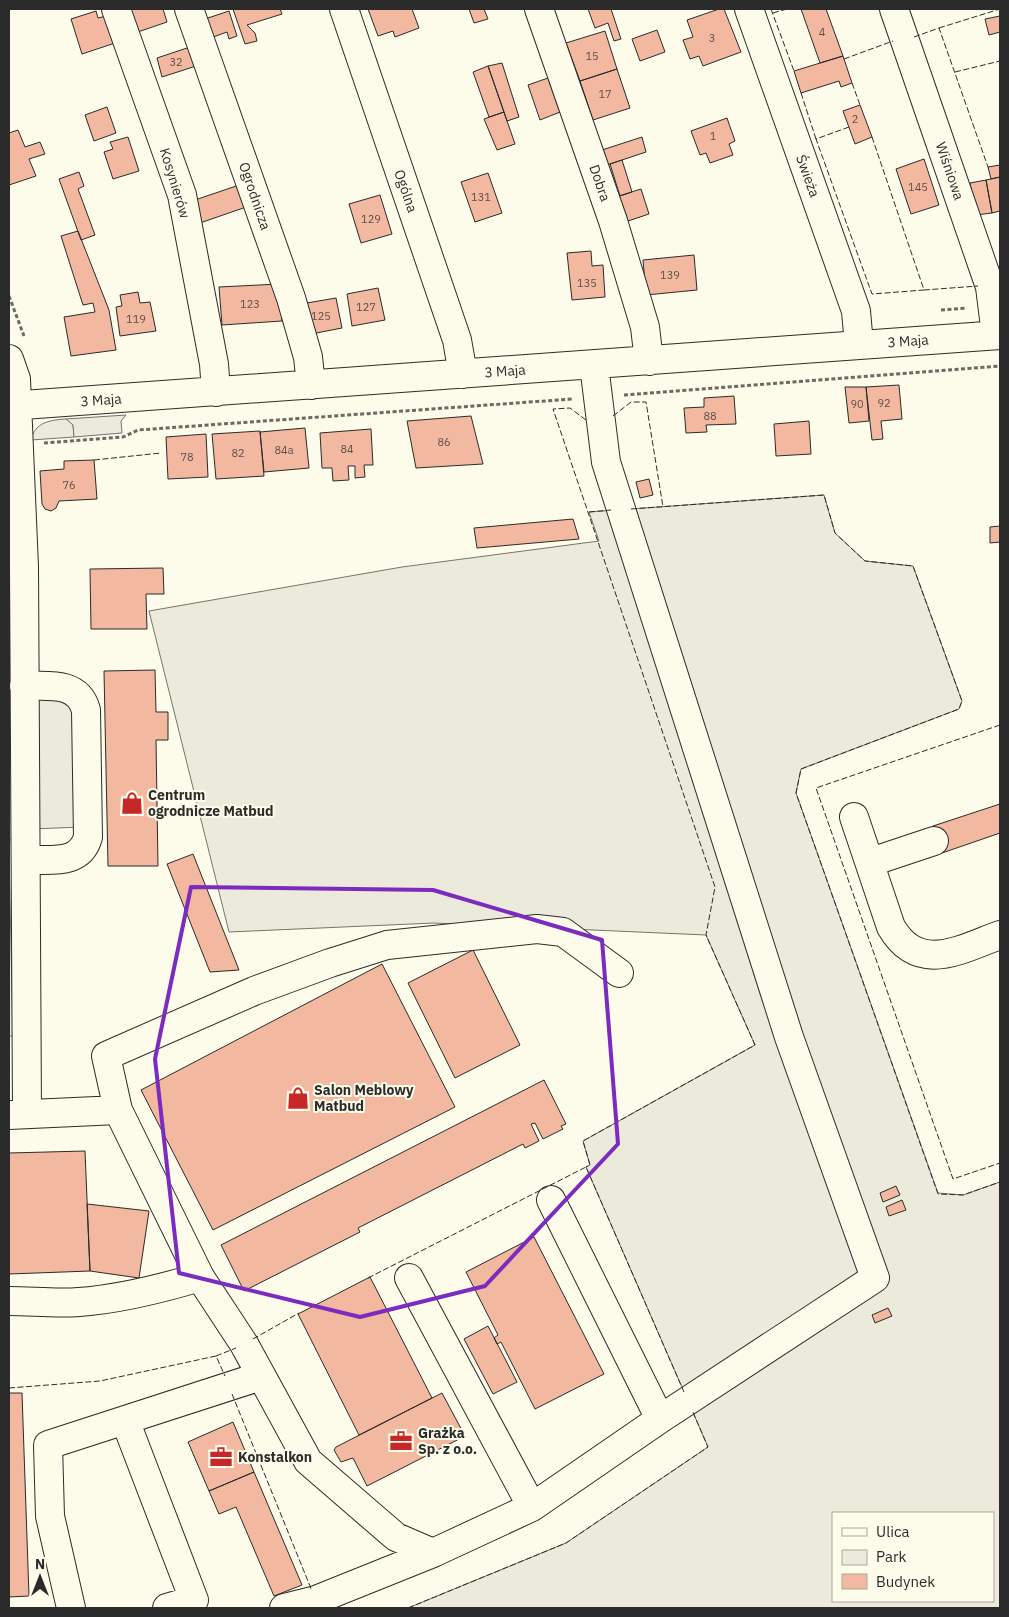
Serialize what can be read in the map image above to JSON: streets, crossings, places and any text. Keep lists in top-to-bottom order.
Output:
{
  "streets": {
    "street": [
      "Wiśniowa",
      "Świeża",
      "Kosynierów",
      "Dobra",
      "Ogólna",
      "Ogrodnicza",
      "3 Maja"
    ]
  },
  "crossings": [
    ["Wiśniowa", "3 Maja"],
    ["Świeża", "3 Maja"],
    ["Kosynierów", "3 Maja"],
    ["Dobra", "3 Maja"],
    ["Ogólna", "3 Maja"],
    ["Ogrodnicza", "3 Maja"]
  ],
  "places": {
    "shop": ["Centrum ogrodnicze Matbud", "Salon Meblowy Matbud"],
    "office": ["Grażka Sp. z o.o.", "Konstalkon"]
  },
  "house_numbers": [
    "4",
    "3",
    "15",
    "32",
    "17",
    "2",
    "1",
    "145",
    "131",
    "129",
    "139",
    "135",
    "123",
    "127",
    "125",
    "119",
    "92",
    "90",
    "88",
    "86",
    "84",
    "84a",
    "82",
    "78",
    "76"
  ],
  "legend": ["Ulica", "Park", "Budynek"],
  "north": "top"
}
